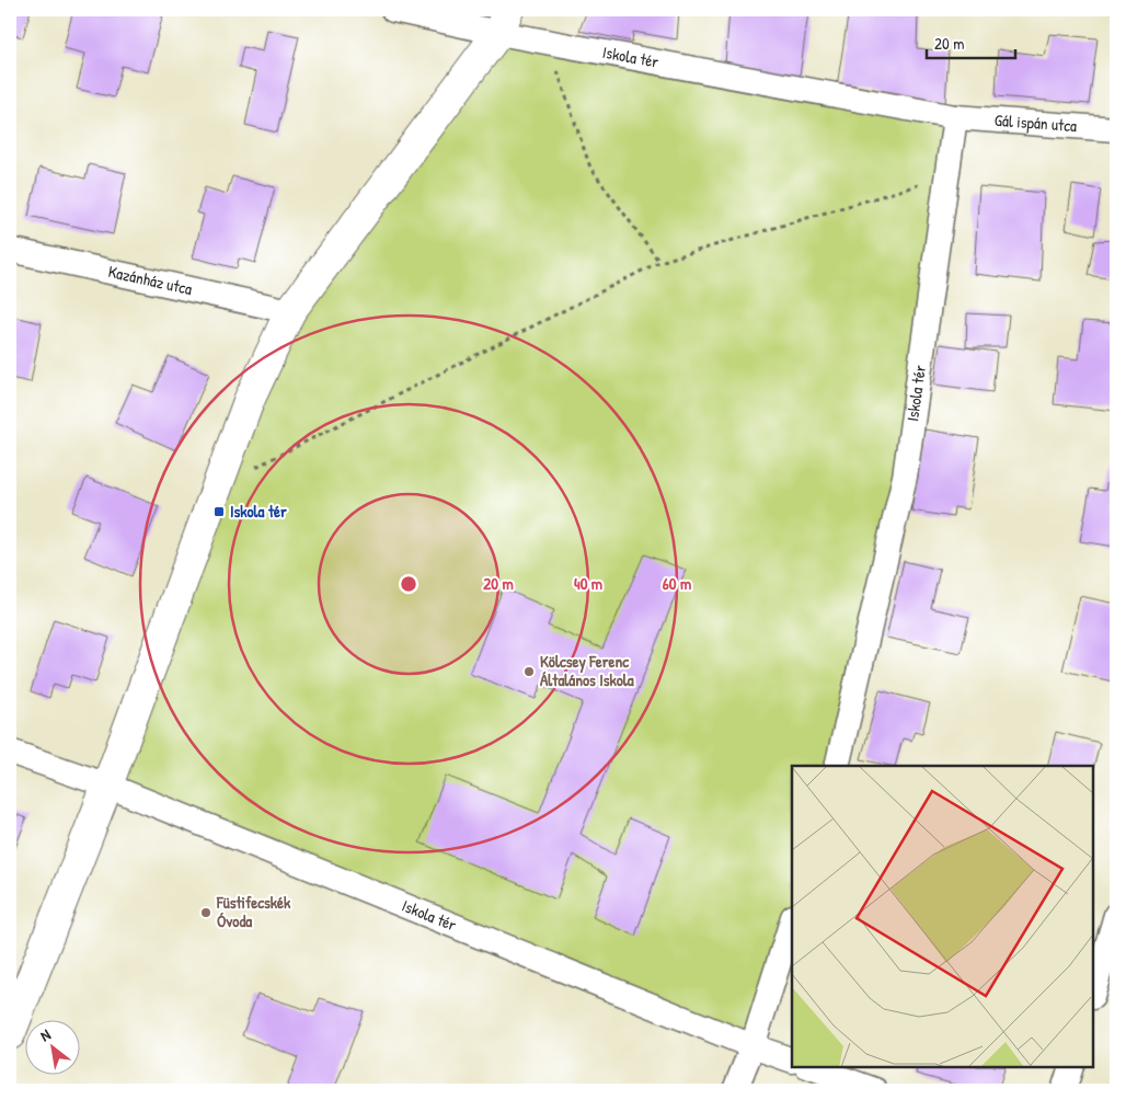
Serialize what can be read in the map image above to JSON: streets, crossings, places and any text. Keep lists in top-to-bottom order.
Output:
{
  "streets": {
    "street": ["Iskola tér", "Gál ispán utca", "Kazánház utca"]
  },
  "crossings": [
    ["Iskola tér", "Gál ispán utca"]
  ],
  "places": {
    "transit": ["Iskola tér"],
    "other": ["Kölcsey Ferenc Általános Iskola", "Füstifecskék Óvoda"]
  },
  "scale_bar": "20 m",
  "north": "top left",
  "rings": ["20 m", "40 m", "60 m"]
}
